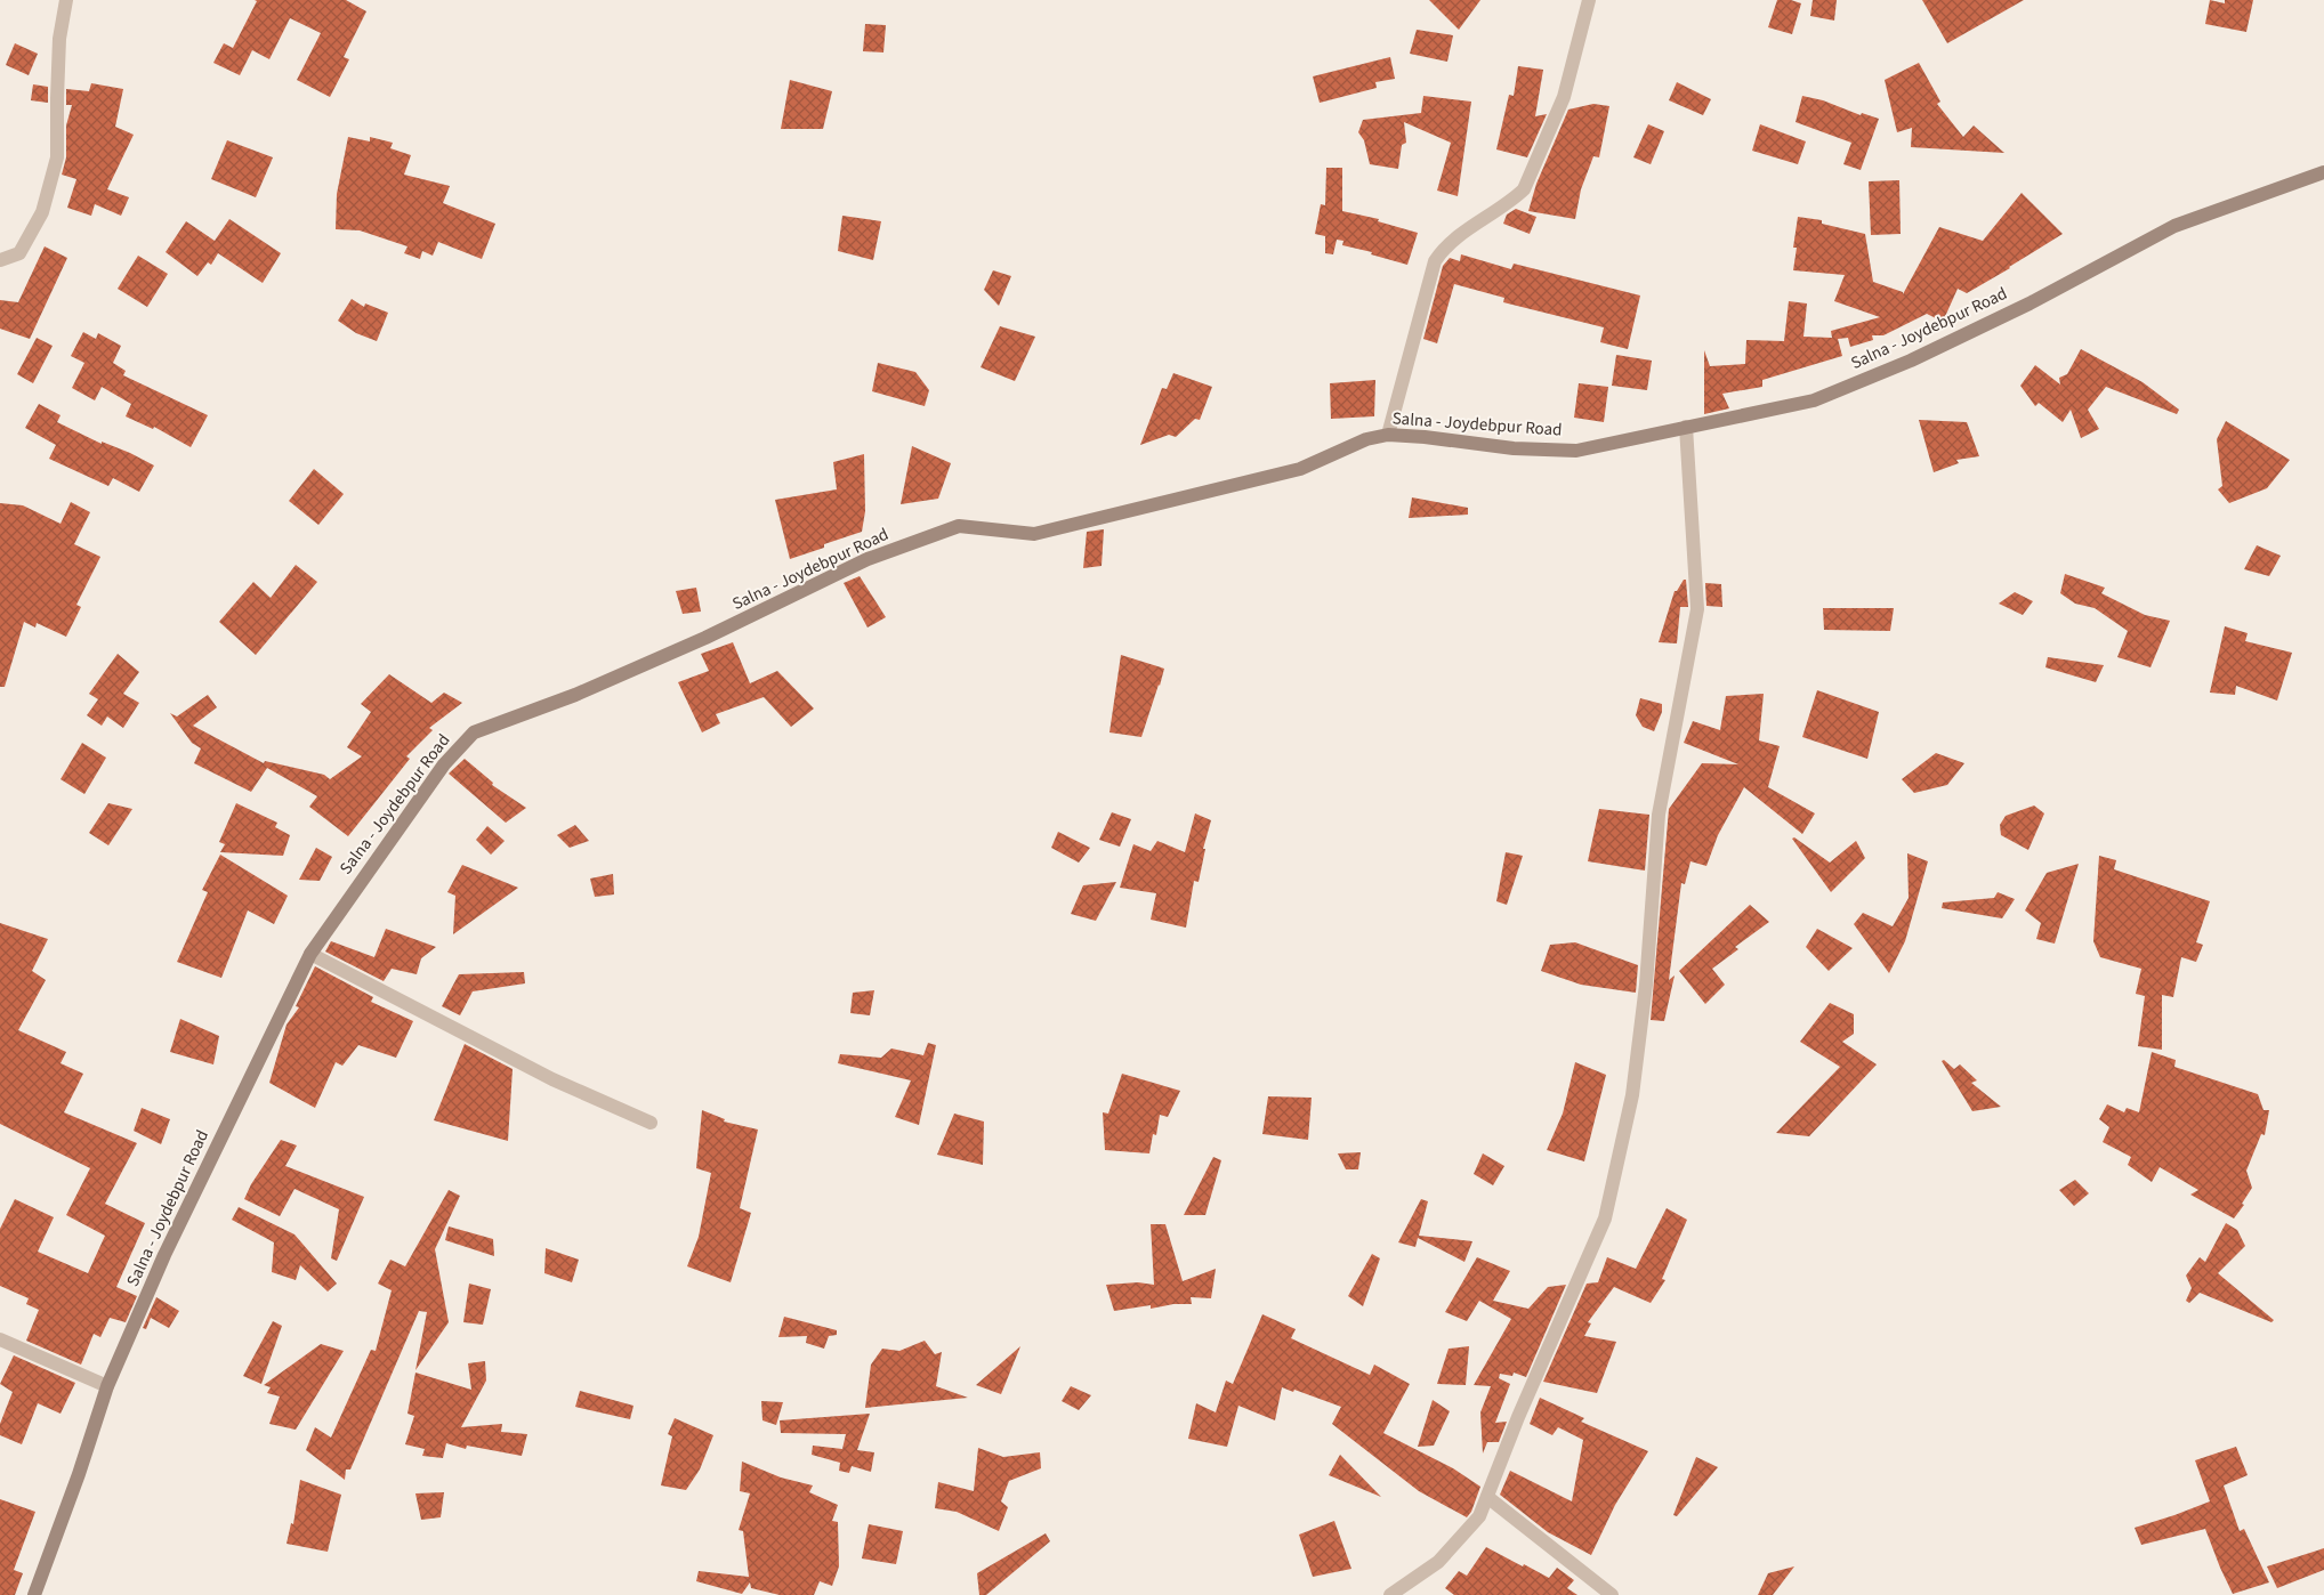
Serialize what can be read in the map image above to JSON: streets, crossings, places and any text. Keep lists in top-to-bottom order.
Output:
{
  "streets": {
    "main road": ["Salna - Joydebpur Road"]
  }
}
